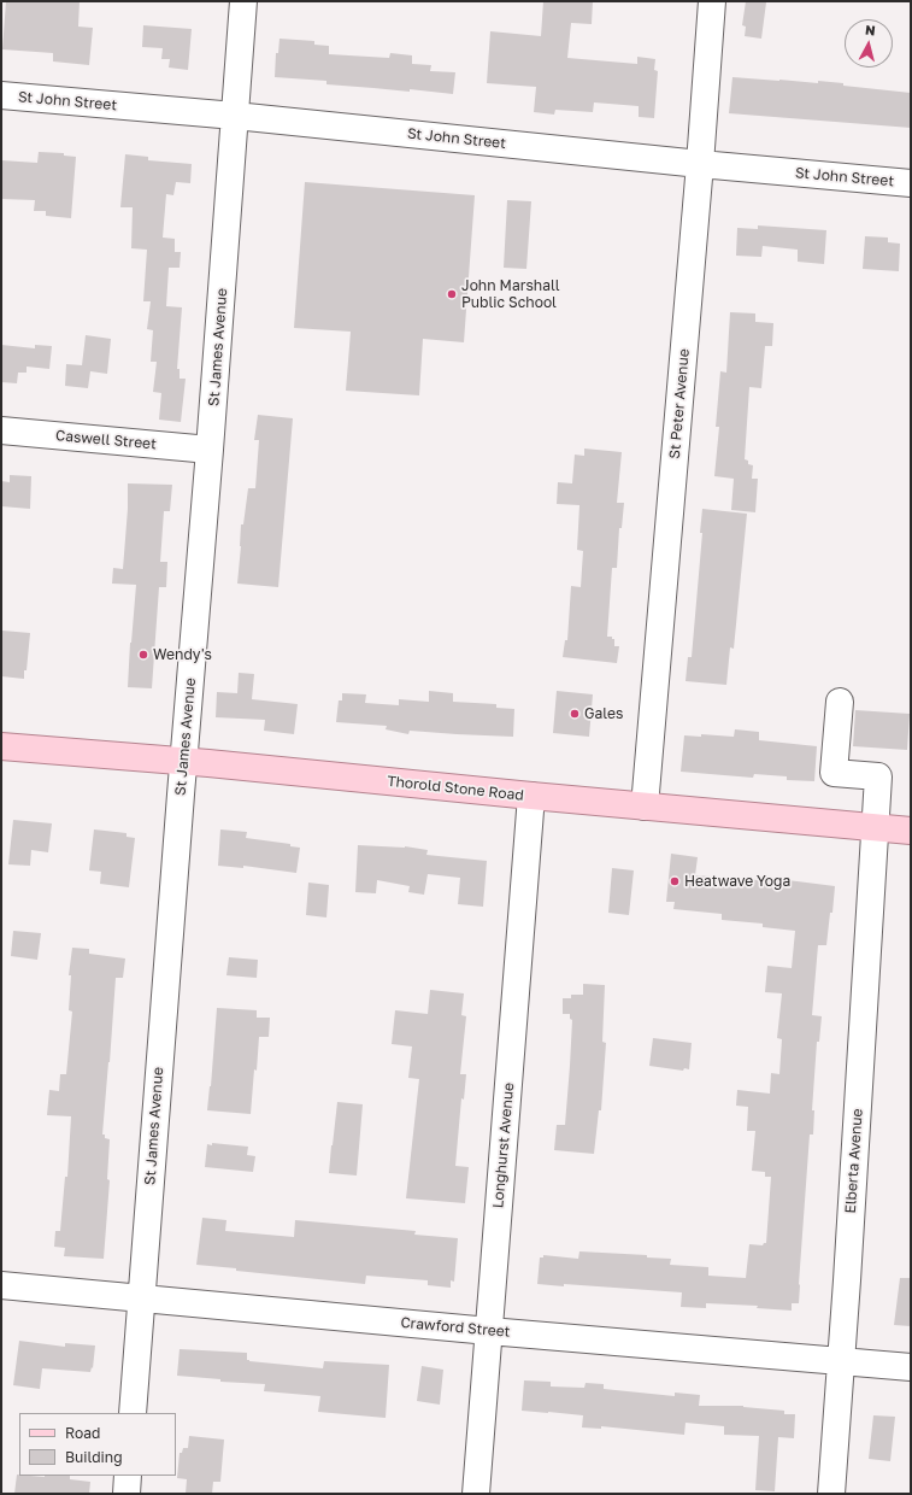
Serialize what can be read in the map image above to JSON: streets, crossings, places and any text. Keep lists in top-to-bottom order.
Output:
{
  "streets": {
    "main road": ["Thorold Stone Road"],
    "street": [
      "St John Street",
      "St James Avenue",
      "St Peter Avenue",
      "Caswell Street",
      "Longhurst Avenue",
      "Elberta Avenue",
      "Crawford Street"
    ]
  },
  "crossings": [
    ["St John Street", "St James Avenue"],
    ["St John Street", "St Peter Avenue"],
    ["St James Avenue", "Caswell Street"],
    ["St James Avenue", "Thorold Stone Road"],
    ["St James Avenue", "Crawford Street"],
    ["St Peter Avenue", "Thorold Stone Road"],
    ["Thorold Stone Road", "Longhurst Avenue"],
    ["Thorold Stone Road", "Elberta Avenue"],
    ["Longhurst Avenue", "Crawford Street"],
    ["Elberta Avenue", "Crawford Street"]
  ],
  "places": [
    "John Marshall Public School",
    "Wendy's",
    "Gales",
    "Heatwave Yoga"
  ],
  "legend": ["Road", "Building"],
  "north": "top"
}
